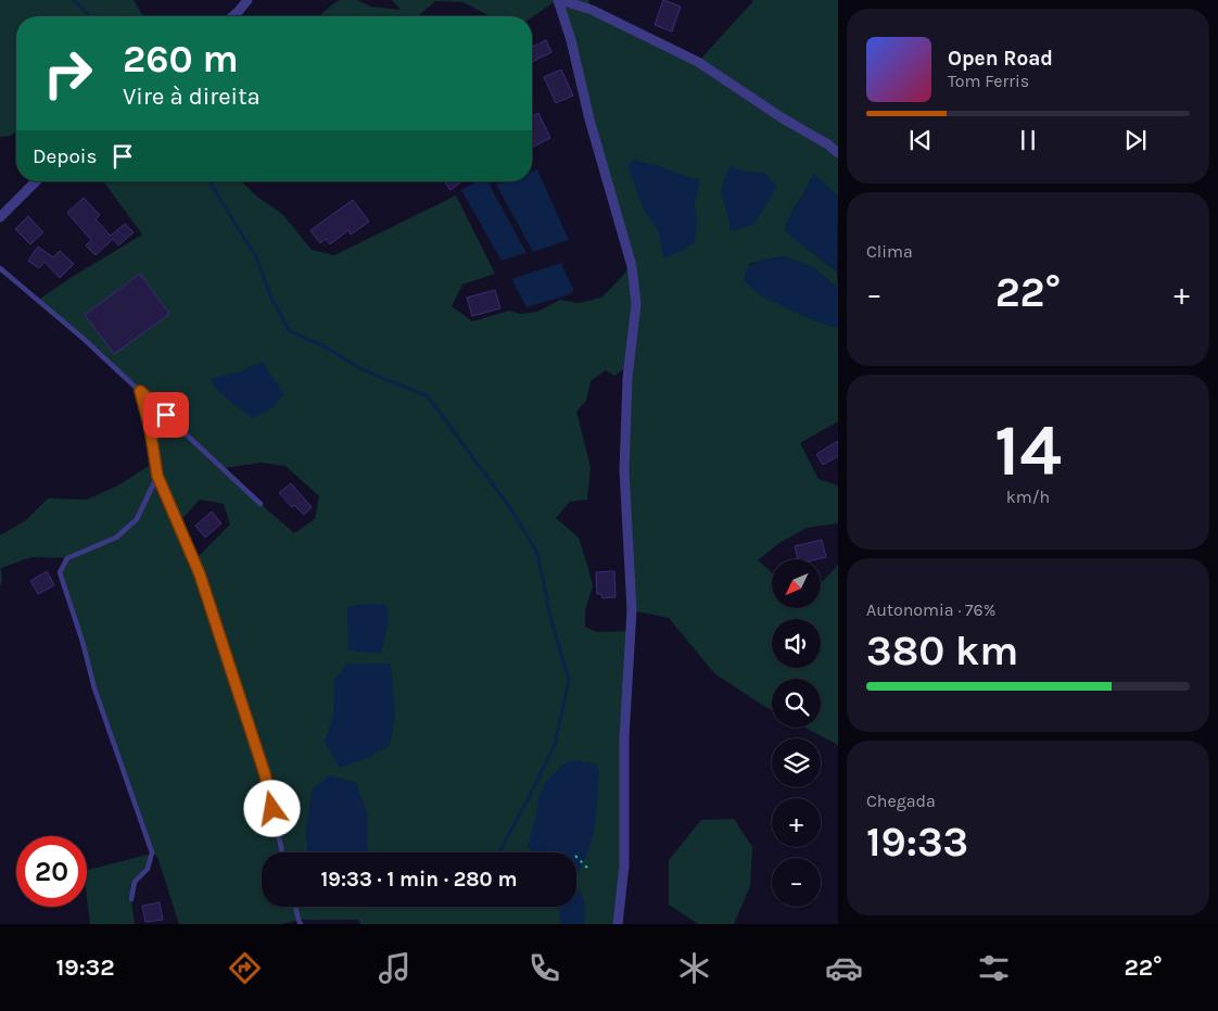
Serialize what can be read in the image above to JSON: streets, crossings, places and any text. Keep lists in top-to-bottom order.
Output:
{
  "north": "bottom left",
  "page": {
    "turn": ["260 m", "Vire à direita"],
    "song": ["Open Road", "Tom Ferris"],
    "then": "Depois",
    "tile": [
      "Clima",
      ["14", "km/h"],
      ["Autonomia · 76%", "380 km"],
      ["Chegada", "19:33"]
    ],
    "heat": ["−", "22°", "+"],
    "map_buttons": ["+", "−"],
    "limit": "20",
    "trip": "19:33 · 1 min · 280 m",
    "tabs": ["19:32", "22°"]
  }
}
